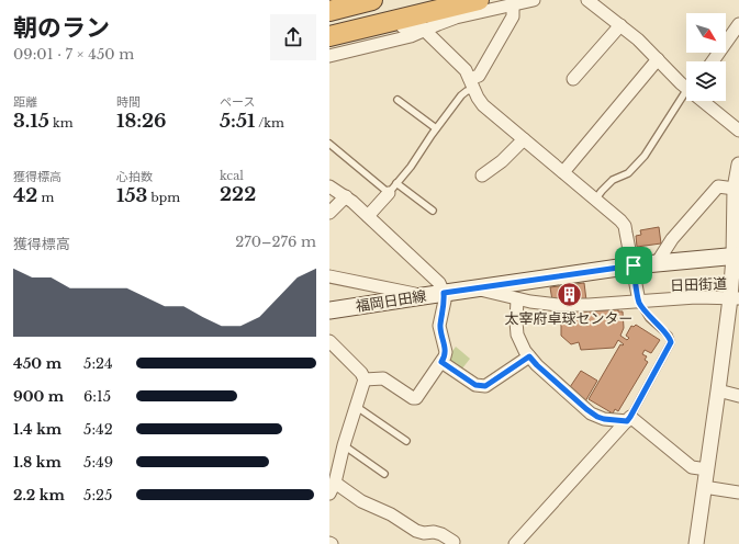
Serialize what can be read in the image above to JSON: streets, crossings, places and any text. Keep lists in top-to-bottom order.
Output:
{
  "streets": {
    "main road": ["福岡日田線"],
    "street": ["日田街道"]
  },
  "crossings": [
    ["日田街道", "福岡日田線"]
  ],
  "places": {
    "building": ["太宰府卓球センター"]
  },
  "north": "bottom right",
  "page": {
    "heading": ["朝のラン", "09:01 · 7 × 450 m"],
    "stats": [
      ["距離", "3.15 km"],
      ["時間", "18:26"],
      ["ペース", "5:51 /km"],
      ["獲得標高", "42 m"],
      ["心拍数", "153 bpm"],
      ["kcal", "222"]
    ],
    "chart": ["獲得標高", "270–276 m"],
    "list": [
      {
        "name": "450 m",
        "note": "5:24"
      },
      {
        "name": "900 m",
        "note": "6:15"
      },
      {
        "name": "1.4 km",
        "note": "5:42"
      },
      {
        "name": "1.8 km",
        "note": "5:49"
      },
      {
        "name": "2.2 km",
        "note": "5:25"
      }
    ]
  }
}
